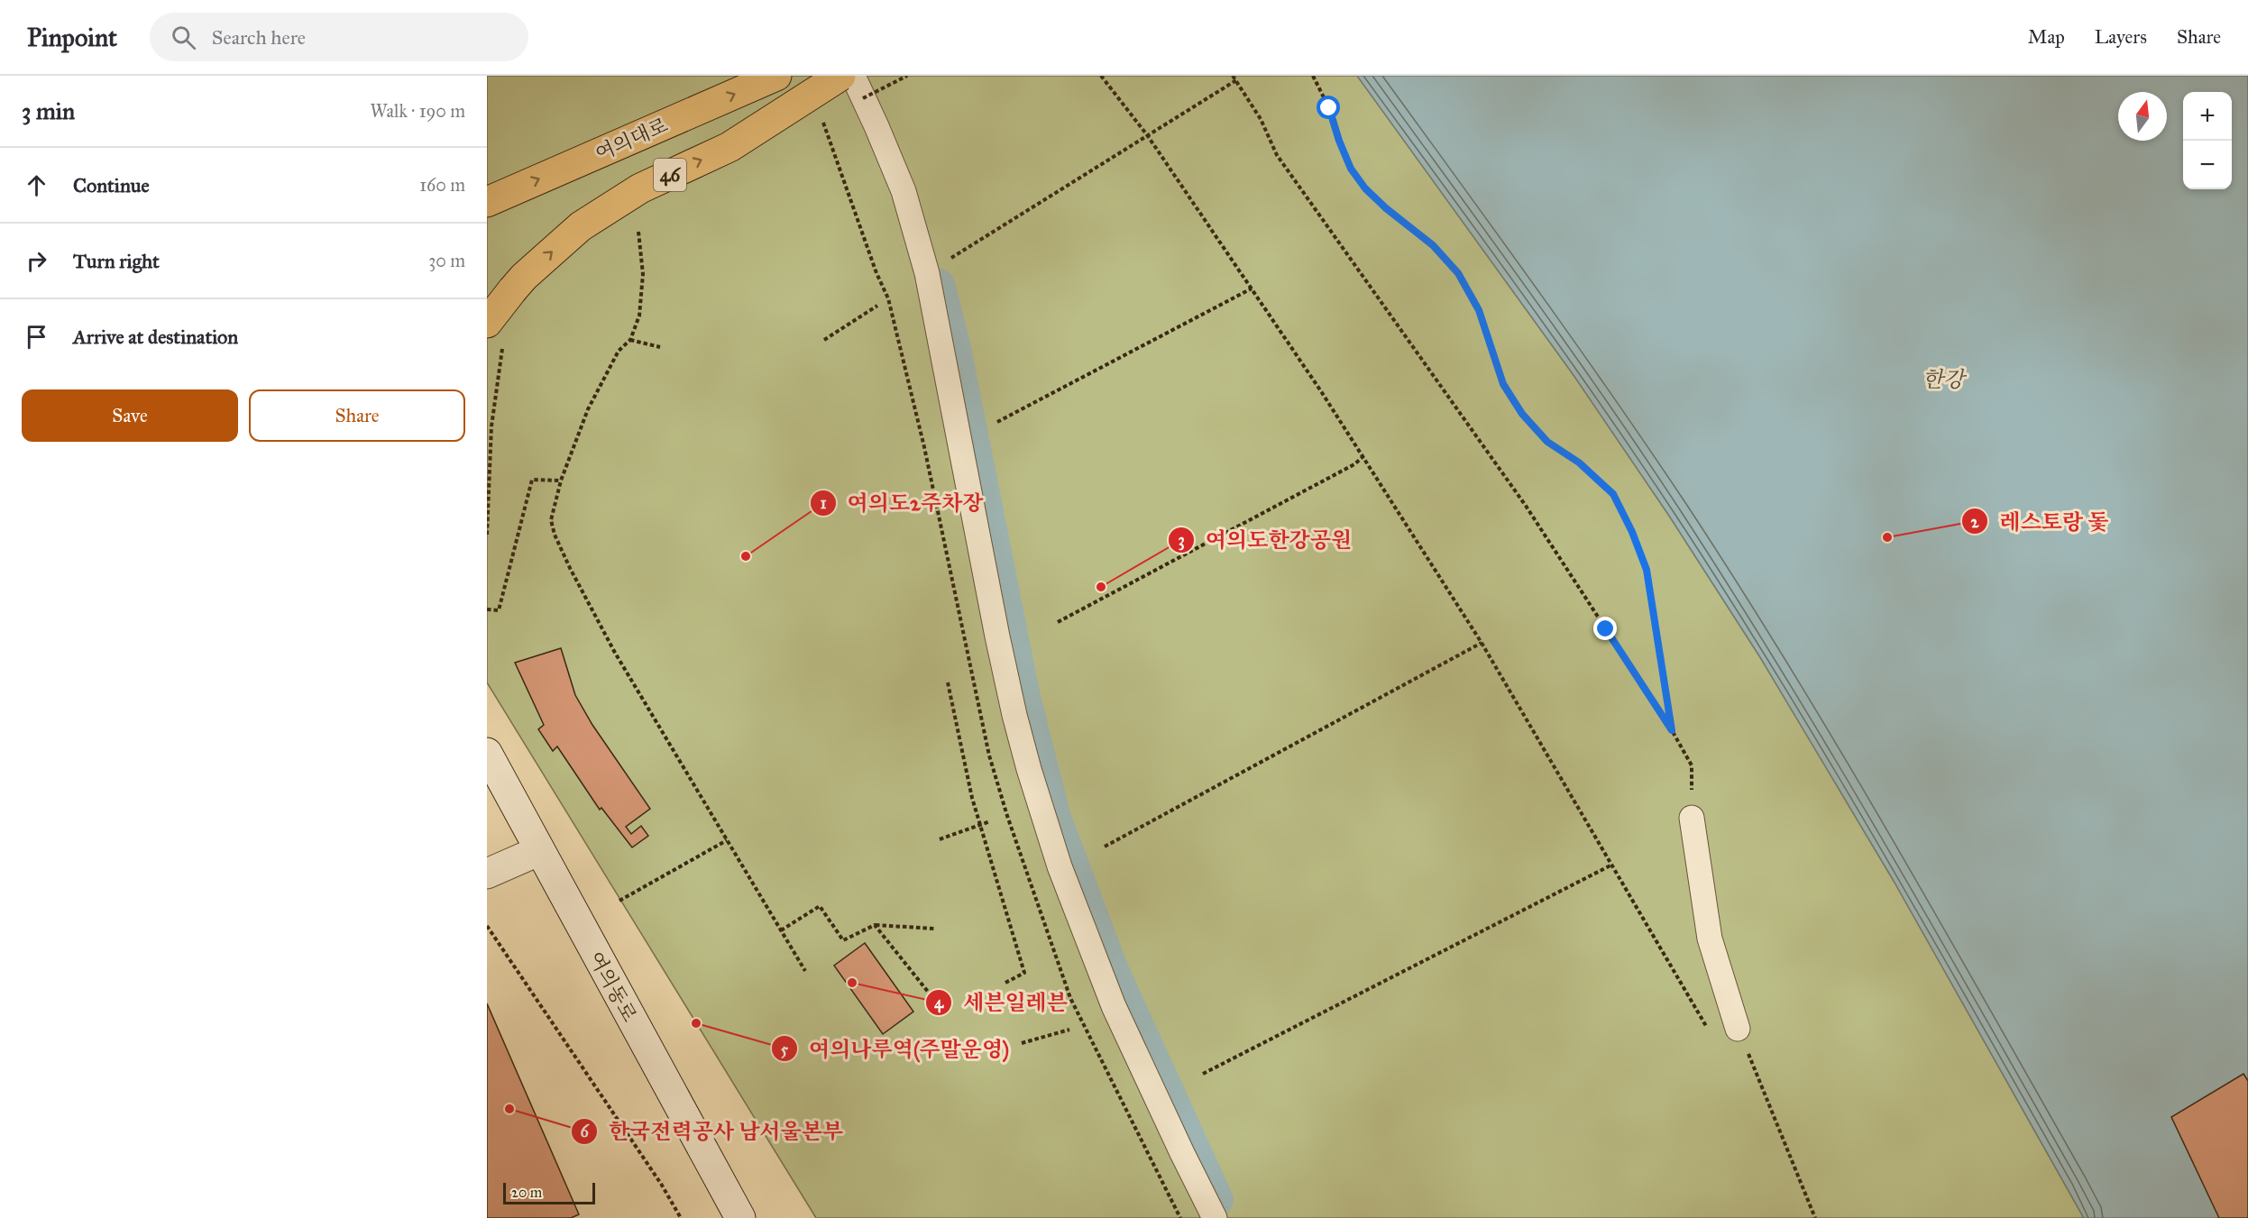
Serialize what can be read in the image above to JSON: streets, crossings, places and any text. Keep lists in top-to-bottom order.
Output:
{
  "streets": {
    "main road": ["여의대로", "46", "여의동로"]
  },
  "water": ["한강"],
  "places": [
    "레스토랑 돛",
    "여의도2주차장",
    "여의도한강공원",
    "세븐일레븐",
    "여의나루역(주말운영)",
    "한국전력공사 남서울본부"
  ],
  "scale_bar": "20 m",
  "north": "top",
  "page": {
    "header": "Pinpoint",
    "search": "Search here",
    "nav": ["Map", "Layers", "Share"],
    "heading": ["3 min", "Walk · 190 m"],
    "map_buttons": ["+", "−"],
    "list": [
      ["Continue", "160 m"],
      ["Turn right", "30 m"],
      "Arrive at destination"
    ],
    "buttons": ["Save", "Share"],
    "scale": "20 m"
  }
}
